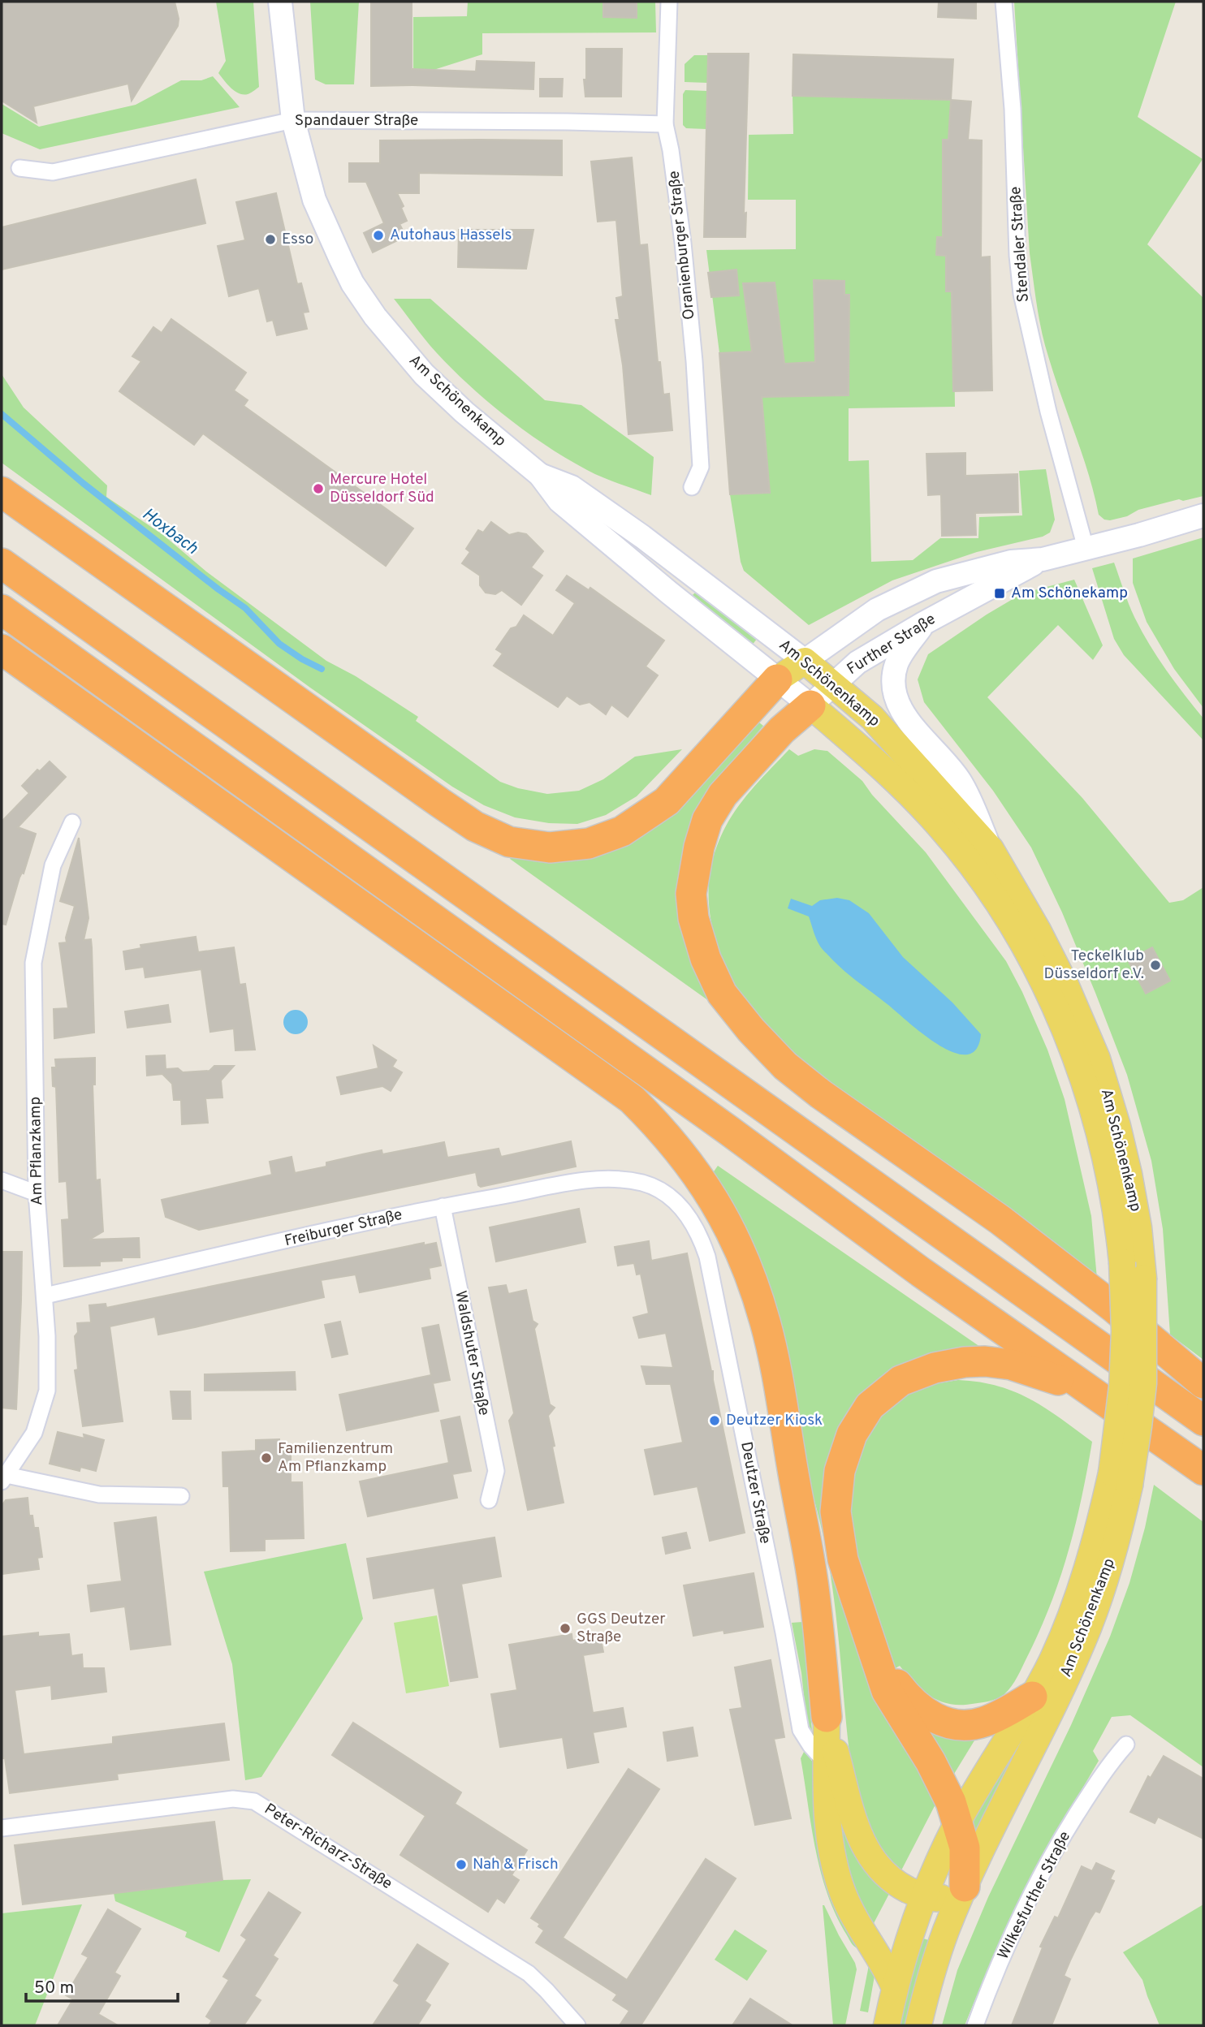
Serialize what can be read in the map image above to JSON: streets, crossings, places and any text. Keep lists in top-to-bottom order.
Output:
{
  "streets": {
    "main road": ["Am Schönenkamp", "Further Straße"],
    "street": [
      "Spandauer Straße",
      "Stendaler Straße",
      "Oranienburger Straße",
      "Am Pflanzkamp",
      "Freiburger Straße",
      "Waldshuter Straße",
      "Deutzer Straße",
      "Peter-Richarz-Straße",
      "Wilkesfurther Straße"
    ]
  },
  "crossings": [
    ["Spandauer Straße", "Oranienburger Straße"],
    ["Spandauer Straße", "Am Schönenkamp"],
    ["Stendaler Straße", "Further Straße"],
    ["Am Schönenkamp", "Further Straße"],
    ["Am Pflanzkamp", "Freiburger Straße"],
    ["Freiburger Straße", "Waldshuter Straße"],
    ["Freiburger Straße", "Deutzer Straße"]
  ],
  "water": ["Hoxbach"],
  "places": {
    "other": [
      "Autohaus Hassels",
      "Esso",
      "Mercure Hotel Düsseldorf Süd",
      "Teckelklub Düsseldorf e.V.",
      "Deutzer Kiosk",
      "Familienzentrum Am Pflanzkamp",
      "GGS Deutzer Straße",
      "Nah & Frisch"
    ],
    "transit": ["Am Schönekamp"]
  },
  "scale_bar": "50 m"
}
